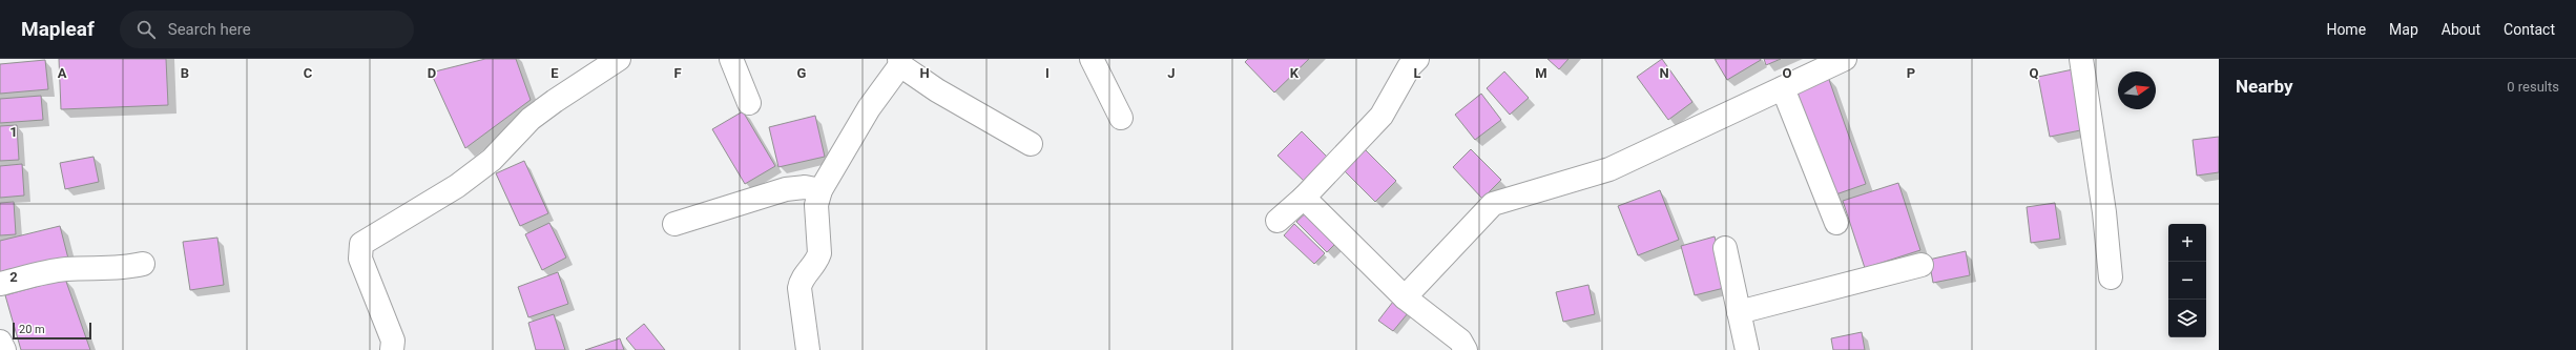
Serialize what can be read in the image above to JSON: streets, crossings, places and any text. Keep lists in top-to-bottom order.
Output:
{
  "scale_bar": "20 m",
  "north": "right",
  "page": {
    "header": "Mapleaf",
    "search": "Search here",
    "nav": [
      "Home",
      "Map",
      "About",
      "Contact"
    ],
    "heading": ["Nearby", "0 results"],
    "map_buttons": ["+", "−"],
    "scale": "20 m"
  },
  "grid": {
    "columns": [
      "A",
      "B",
      "C",
      "D",
      "E",
      "F",
      "G",
      "H",
      "I",
      "J",
      "K",
      "L",
      "M",
      "N",
      "O",
      "P",
      "Q"
    ],
    "rows": ["1", "2"]
  }
}
